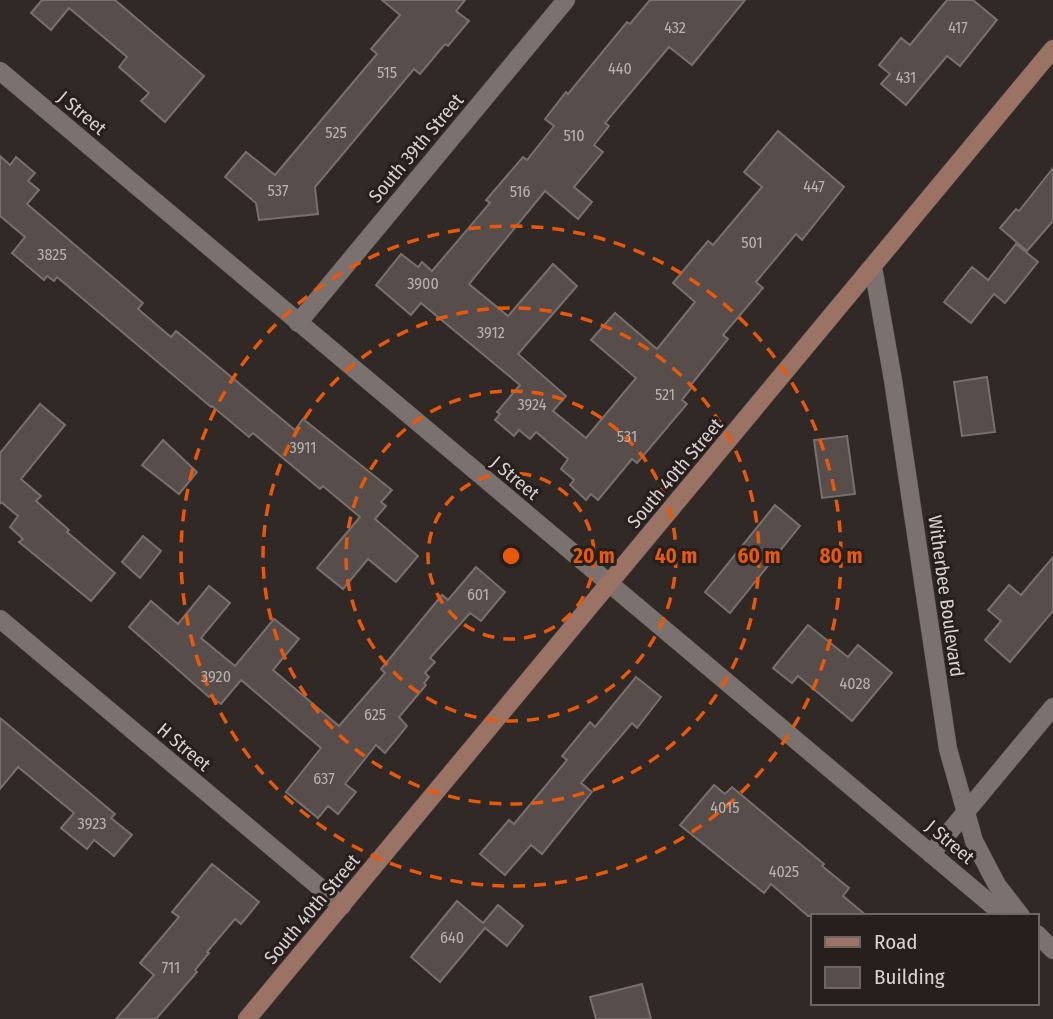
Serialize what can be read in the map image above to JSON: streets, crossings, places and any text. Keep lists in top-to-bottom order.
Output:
{
  "streets": {
    "main road": ["South 40th Street"],
    "street": [
      "J Street",
      "South 39th Street",
      "Witherbee Boulevard",
      "H Street"
    ]
  },
  "crossings": [
    ["J Street", "South 39th Street"],
    ["J Street", "South 40th Street"],
    ["South 40th Street", "Witherbee Boulevard"],
    ["South 40th Street", "H Street"]
  ],
  "house_numbers": [
    "432",
    "417",
    "440",
    "515",
    "431",
    "525",
    "510",
    "447",
    "537",
    "516",
    "501",
    "3825",
    "3900",
    "3912",
    "521",
    "3924",
    "531",
    "3911",
    "601",
    "3920",
    "4028",
    "625",
    "637",
    "4015",
    "3923",
    "4025",
    "640",
    "711"
  ],
  "legend": ["Road", "Building"],
  "rings": [
    "20 m",
    "40 m",
    "60 m",
    "80 m"
  ]
}
